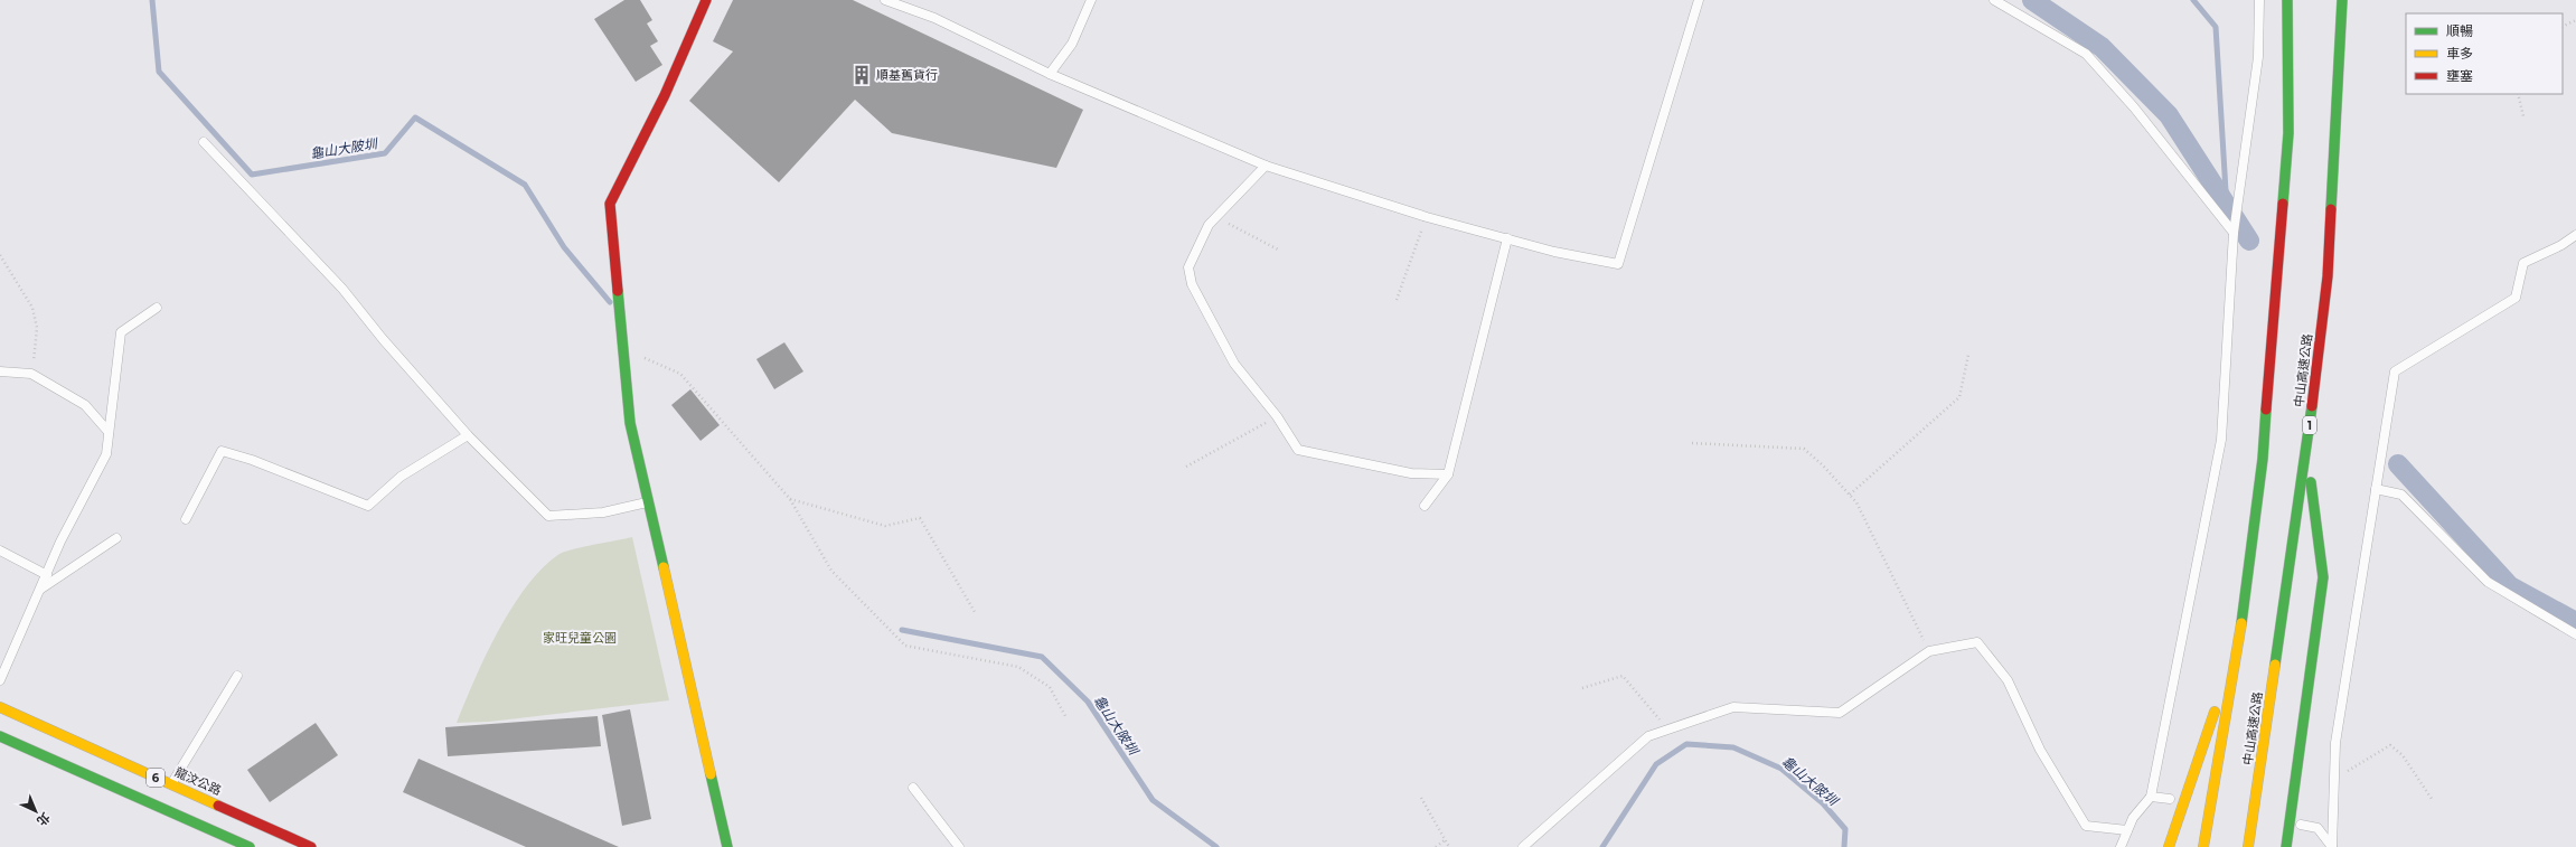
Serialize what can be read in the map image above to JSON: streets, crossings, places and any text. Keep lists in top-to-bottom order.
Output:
{
  "streets": {
    "main road": [
      "中山高速公路",
      "1",
      "6",
      "龍汶公路"
    ]
  },
  "water": ["龜山大陂圳"],
  "parks": ["家旺兒童公園"],
  "places": {
    "building": ["順基舊貨行"]
  },
  "legend": ["順暢", "車多", "壅塞"],
  "north": "bottom right"
}
